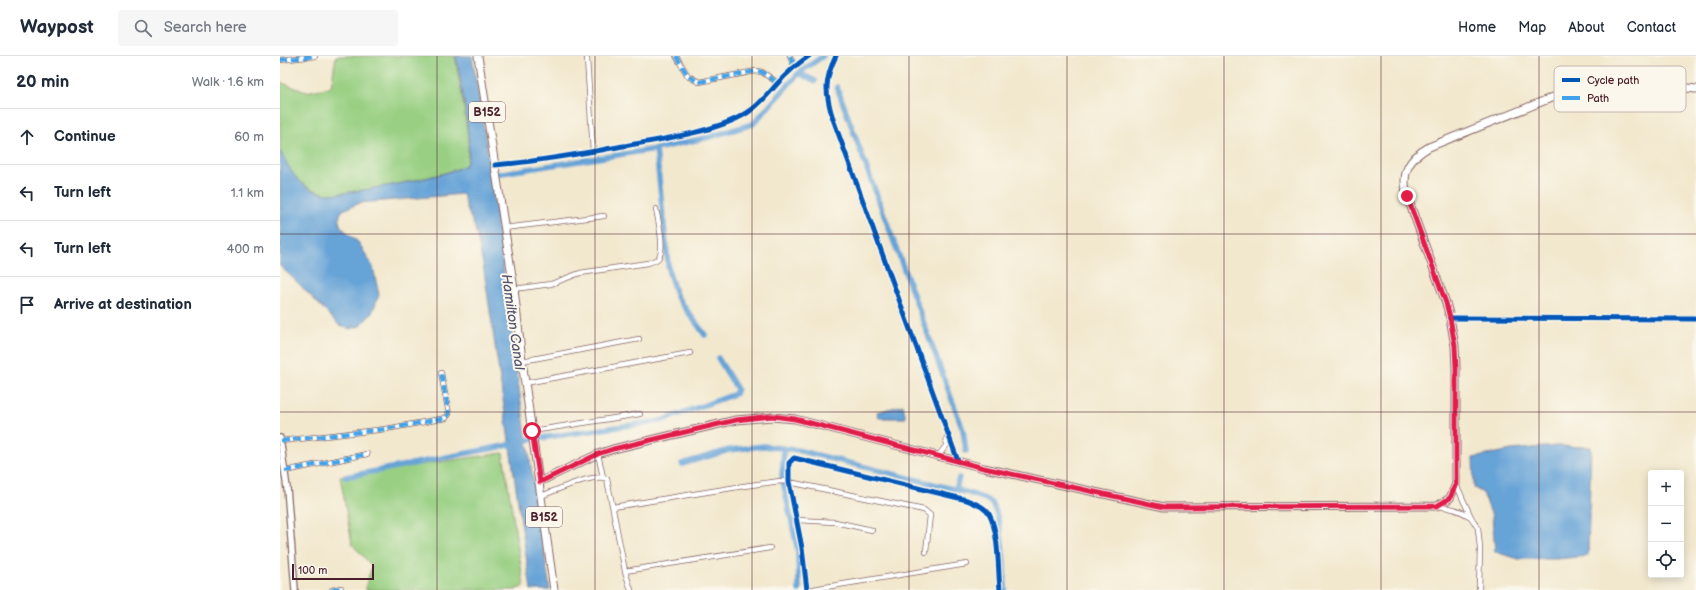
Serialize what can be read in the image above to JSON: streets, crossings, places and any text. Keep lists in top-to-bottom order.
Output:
{
  "streets": {
    "main road": ["B152"]
  },
  "water": ["Hamilton Canal"],
  "legend": ["Cycle path", "Path"],
  "scale_bar": "100 m",
  "page": {
    "header": "Waypost",
    "search": "Search here",
    "nav": [
      "Home",
      "Map",
      "About",
      "Contact"
    ],
    "heading": ["20 min", "Walk · 1.6 km"],
    "list": [
      ["Continue", "60 m"],
      ["Turn left", "1.1 km"],
      ["Turn left", "400 m"],
      "Arrive at destination"
    ],
    "map_buttons": ["+", "−"],
    "scale": "100 m"
  }
}
